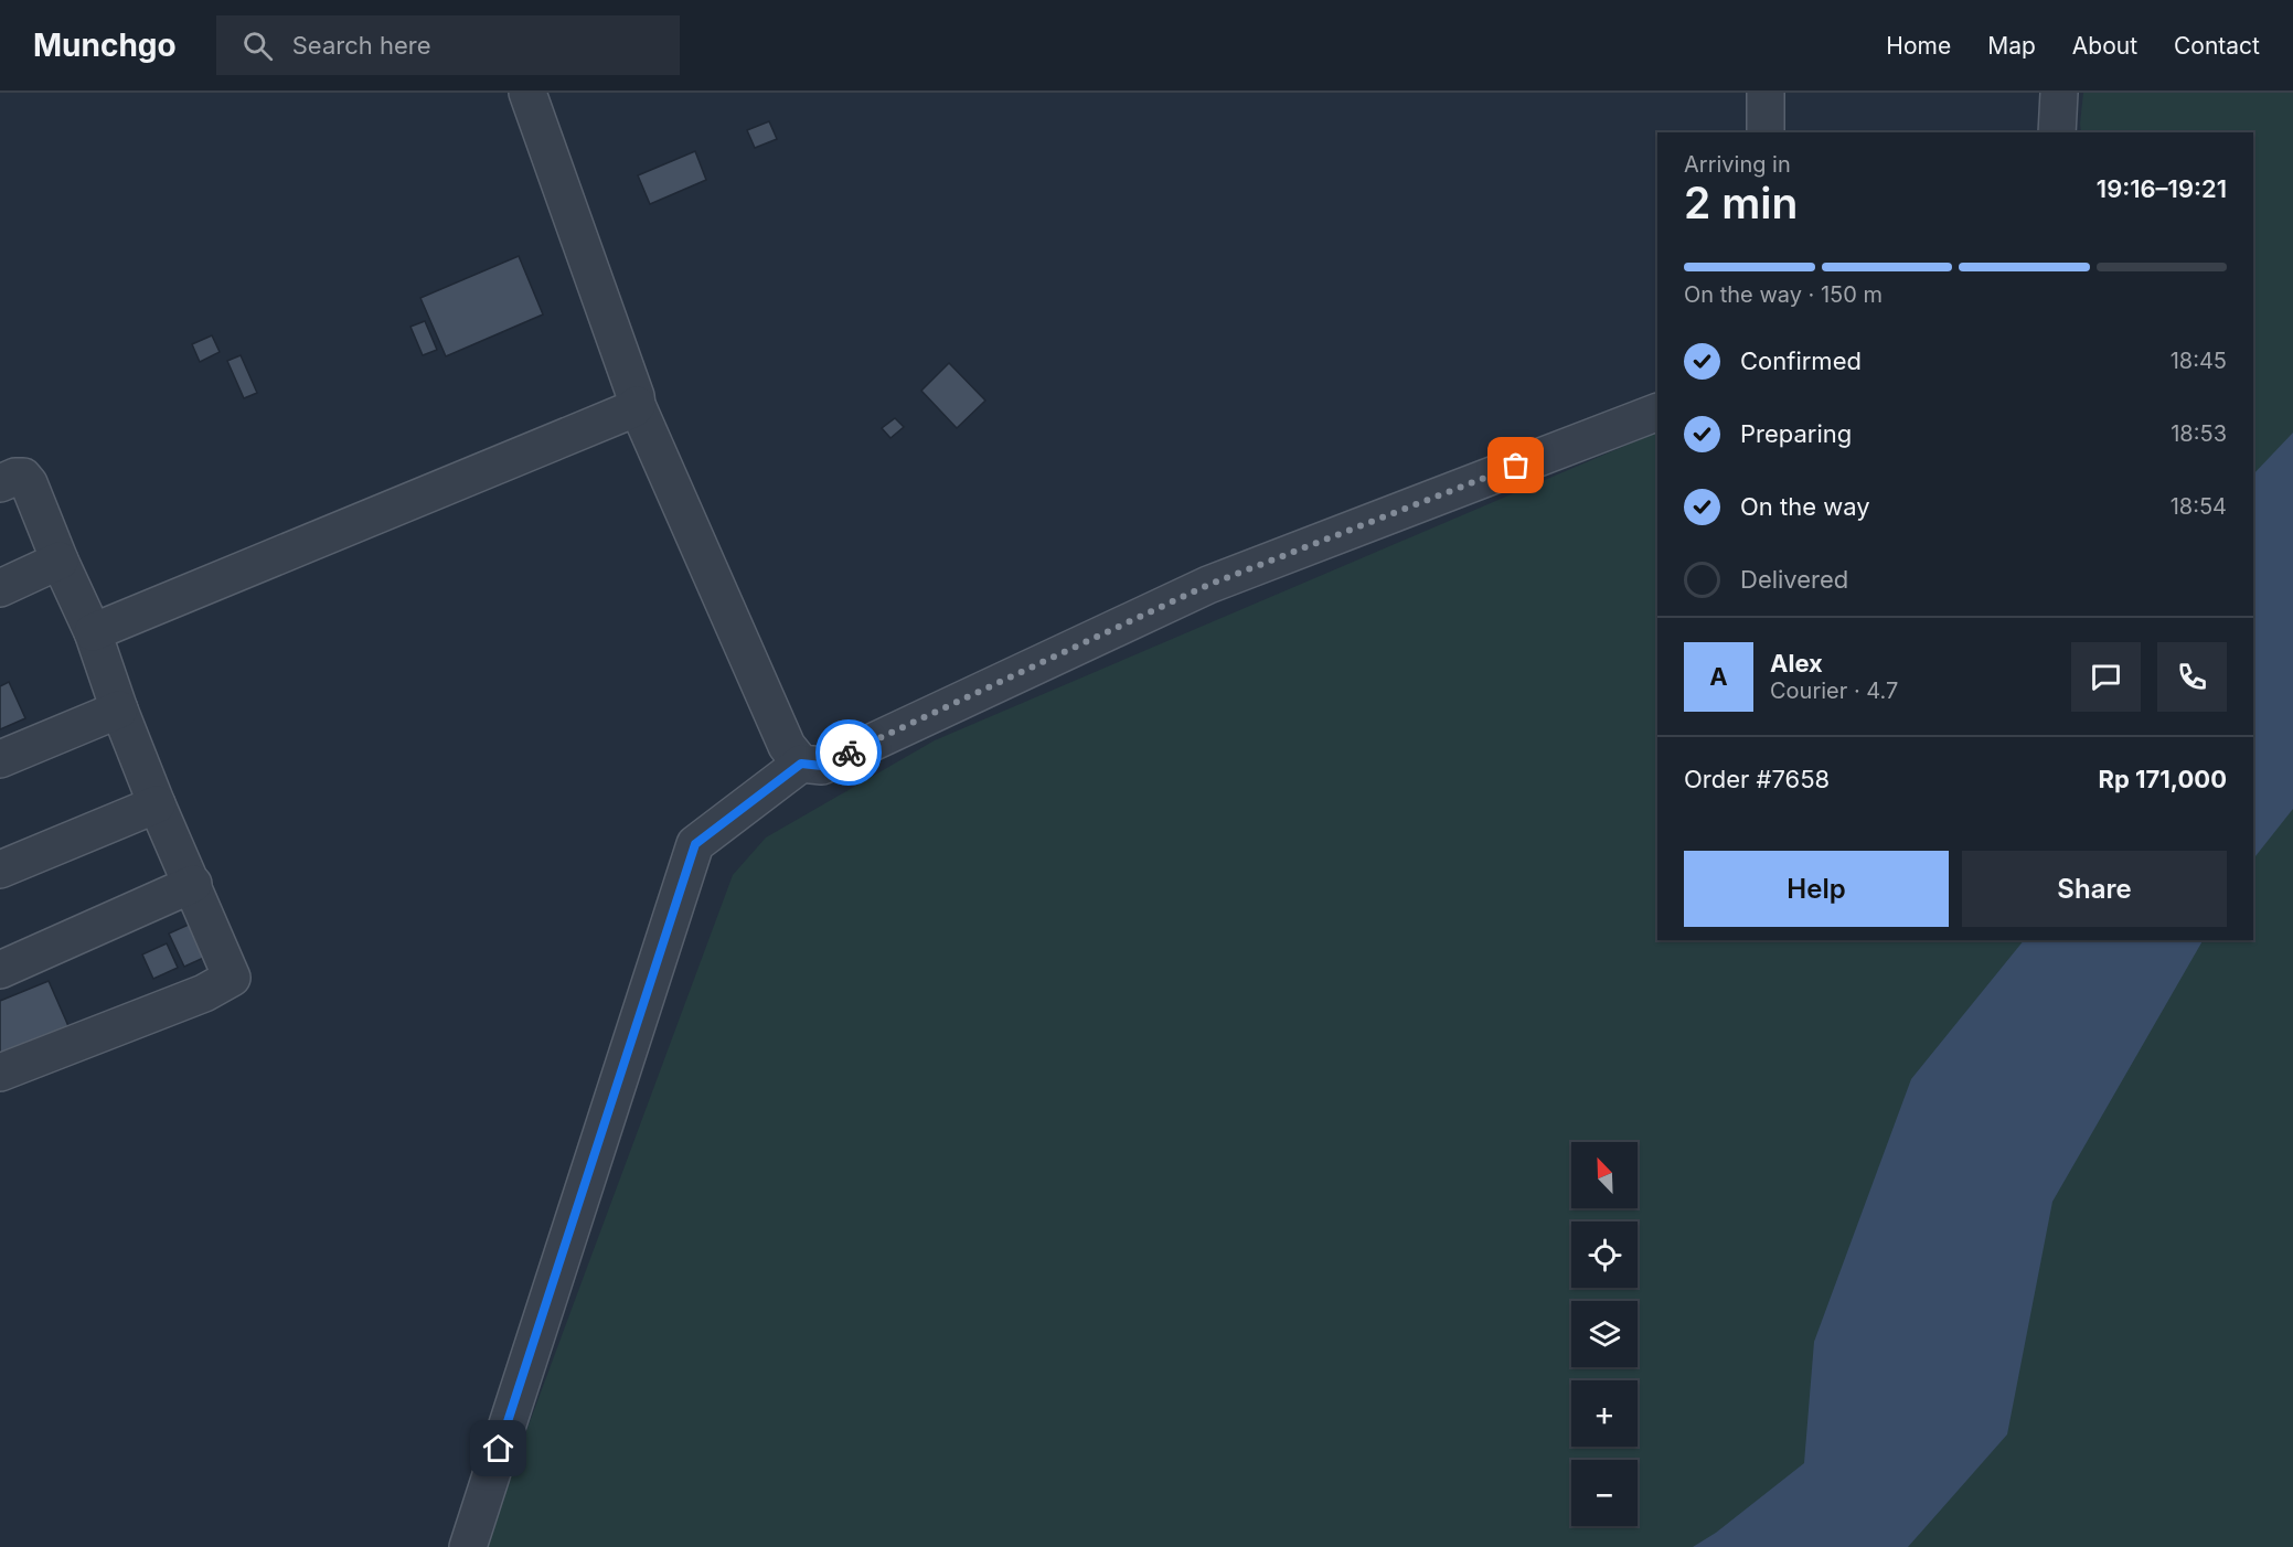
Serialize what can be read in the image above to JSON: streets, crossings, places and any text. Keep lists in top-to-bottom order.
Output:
{
  "north": "top left",
  "page": {
    "header": "Munchgo",
    "search": "Search here",
    "nav": [
      "Home",
      "Map",
      "About",
      "Contact"
    ],
    "heading": ["2 min", "Arriving in", "19:16–19:21"],
    "panel": [
      "Alex",
      "Courier · 4.7",
      "Order #7658",
      "Rp 171,000"
    ],
    "bar": "On the way · 150 m",
    "list": [
      ["Confirmed", "18:45"],
      ["Preparing", "18:53"],
      ["On the way", "18:54"],
      "Delivered"
    ],
    "round": "A",
    "buttons": ["Help", "Share"],
    "map_buttons": ["+", "−"]
  }
}
